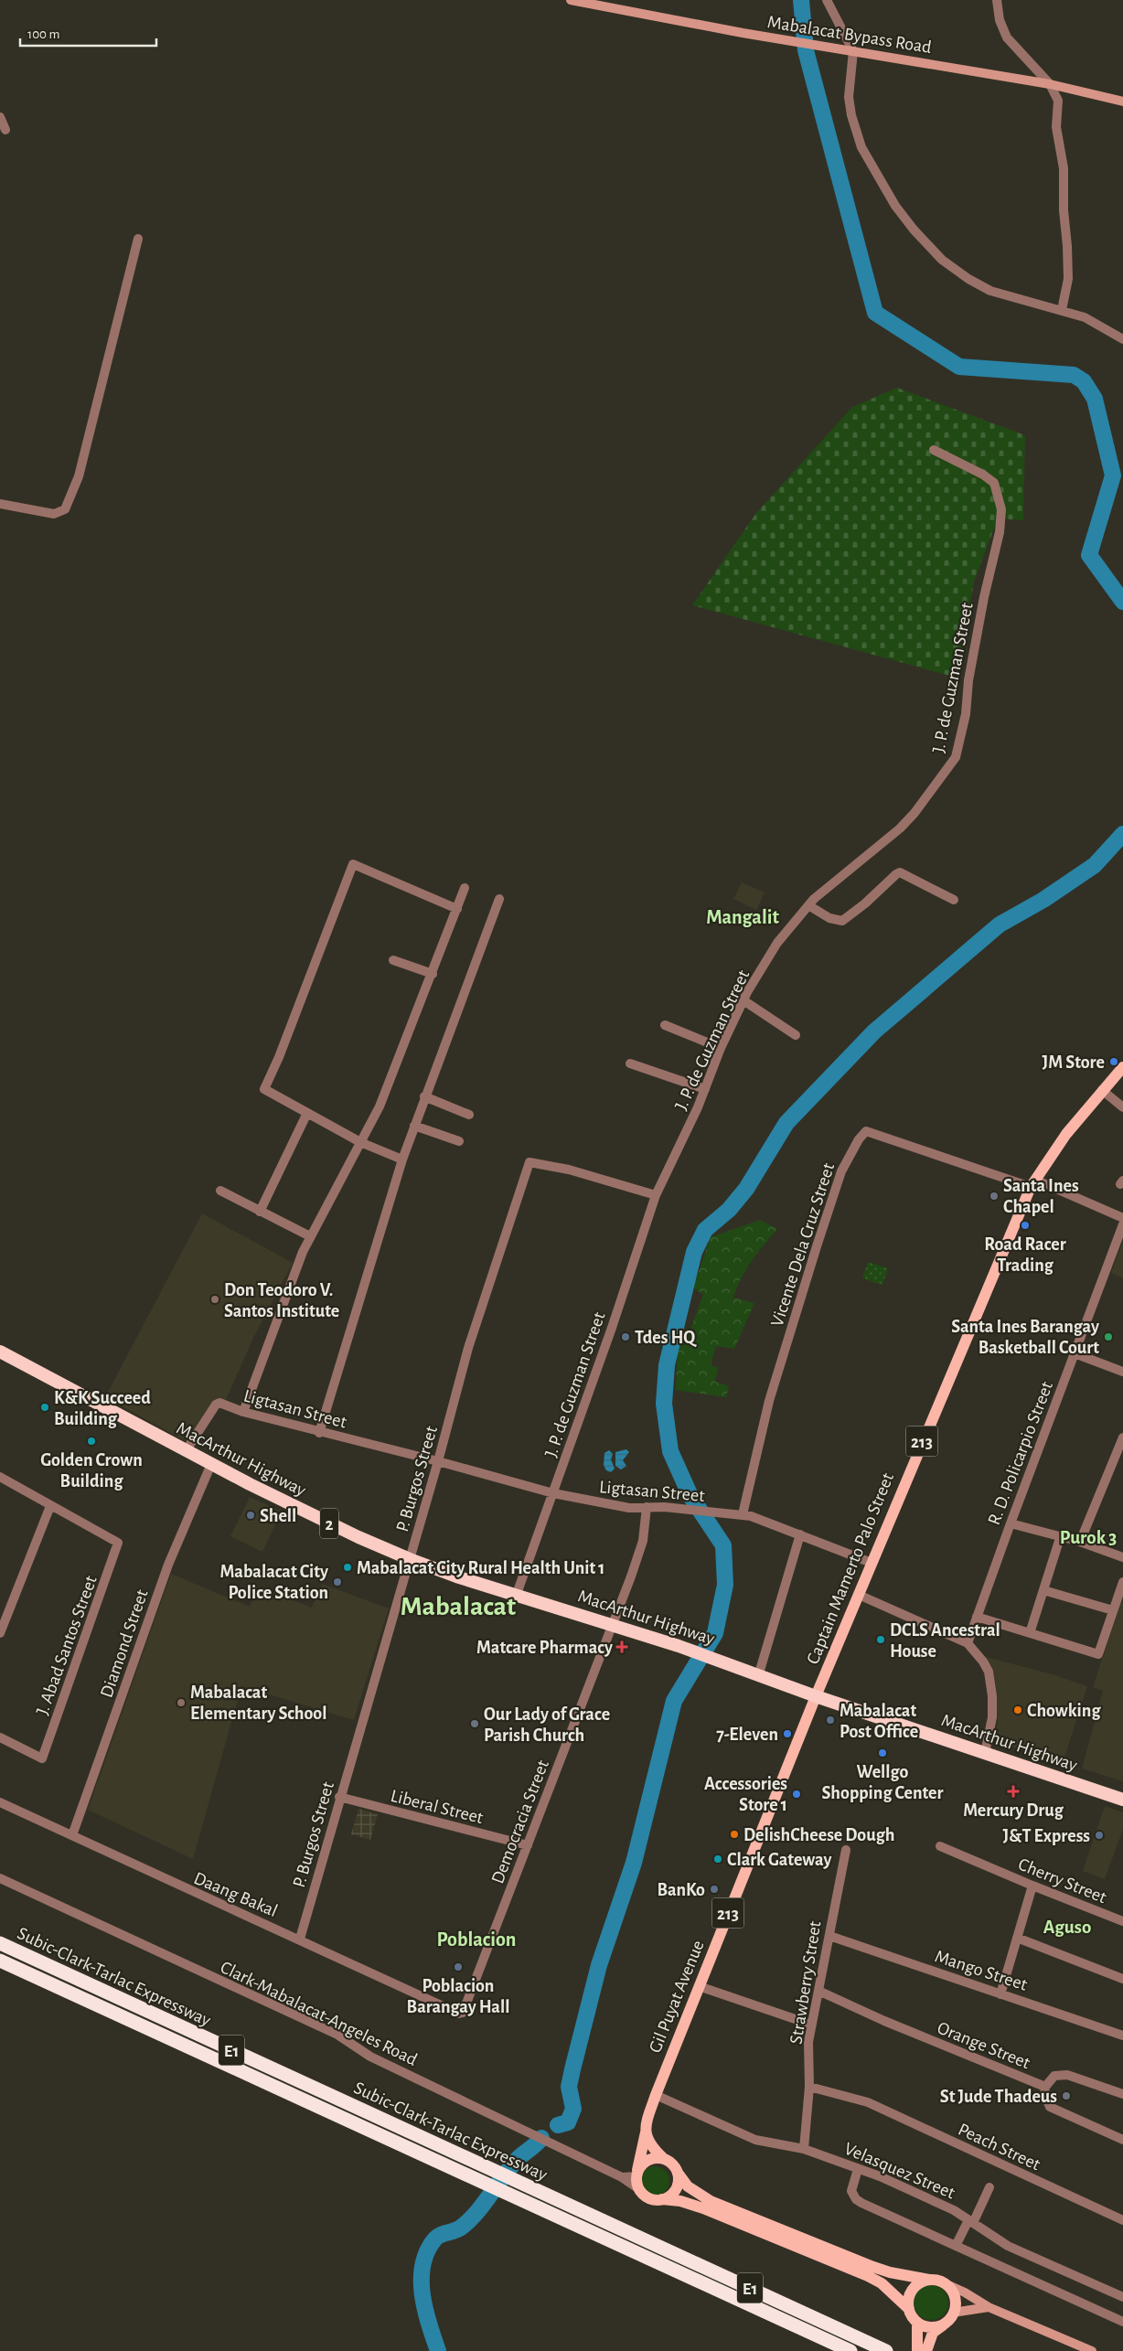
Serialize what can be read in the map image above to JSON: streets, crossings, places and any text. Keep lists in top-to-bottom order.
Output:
{
  "streets": {
    "highway": [
      "MacArthur Highway",
      "2",
      "Subic-Clark-Tarlac Expressway",
      "E1"
    ],
    "main road": [
      "Mabalacat Bypass Road",
      "213",
      "Captain Mamerto Palo Street",
      "Gil Puyat Avenue"
    ],
    "street": [
      "J. P. de Guzman Street",
      "Vicente Dela Cruz Street",
      "Ligtasan Street",
      "R. D. Policarpio Street",
      "P. Burgos Street",
      "Diamond Street",
      "J. Abad Santos Street",
      "Liberal Street",
      "Democracia Street",
      "Cherry Street",
      "Daang Bakal",
      "Mango Street",
      "Strawberry Street",
      "Clark-Mabalacat-Angeles Road",
      "Orange Street",
      "Peach Street",
      "Velasquez Street"
    ]
  },
  "crossings": [
    ["J. P. de Guzman Street", "Ligtasan Street"],
    ["J. P. de Guzman Street", "MacArthur Highway"],
    ["J. P. de Guzman Street", "P. Burgos Street"],
    ["Vicente Dela Cruz Street", "Ligtasan Street"],
    ["Vicente Dela Cruz Street", "Captain Mamerto Palo Street"],
    ["Ligtasan Street", "MacArthur Highway"],
    ["Ligtasan Street", "P. Burgos Street"],
    ["Ligtasan Street", "Captain Mamerto Palo Street"],
    ["Ligtasan Street", "Democracia Street"],
    ["213", "Captain Mamerto Palo Street"],
    ["213", "Gil Puyat Avenue"],
    ["213", "Clark-Mabalacat-Angeles Road"],
    ["MacArthur Highway", "P. Burgos Street"],
    ["MacArthur Highway", "Captain Mamerto Palo Street"],
    ["MacArthur Highway", "Diamond Street"],
    ["MacArthur Highway", "Democracia Street"],
    ["MacArthur Highway", "Gil Puyat Avenue"],
    ["P. Burgos Street", "Liberal Street"],
    ["P. Burgos Street", "Daang Bakal"],
    ["Captain Mamerto Palo Street", "Gil Puyat Avenue"],
    ["Diamond Street", "Daang Bakal"],
    ["Liberal Street", "Democracia Street"],
    ["Democracia Street", "Daang Bakal"],
    ["Mango Street", "Strawberry Street"],
    ["Strawberry Street", "Orange Street"],
    ["Strawberry Street", "Peach Street"],
    ["Strawberry Street", "Velasquez Street"],
    ["Gil Puyat Avenue", "Clark-Mabalacat-Angeles Road"],
    ["Gil Puyat Avenue", "Velasquez Street"]
  ],
  "districts": [
    "Mangalit",
    "Purok 3",
    "Mabalacat",
    "Aguso",
    "Poblacion"
  ],
  "places": {
    "other": [
      "JM Store",
      "Santa Ines Chapel",
      "Road Racer Trading",
      "Don Teodoro V. Santos Institute",
      "Tdes HQ",
      "Santa Ines Barangay Basketball Court",
      "K&K Succeed Building",
      "Golden Crown Building",
      "Shell",
      "Mabalacat City Rural Health Unit 1",
      "Mabalacat City Police Station",
      "DCLS Ancestral House",
      "Mabalacat Elementary School",
      "Chowking",
      "Mabalacat Post Office",
      "Our Lady of Grace Parish Church",
      "7-Eleven",
      "Wellgo Shopping Center",
      "Accessories Store 1",
      "DelishCheese Dough",
      "J&T Express",
      "Clark Gateway",
      "BanKo",
      "Poblacion Barangay Hall",
      "St Jude Thadeus"
    ],
    "health": ["Matcare Pharmacy", "Mercury Drug"]
  },
  "scale_bar": "100 m"
}
